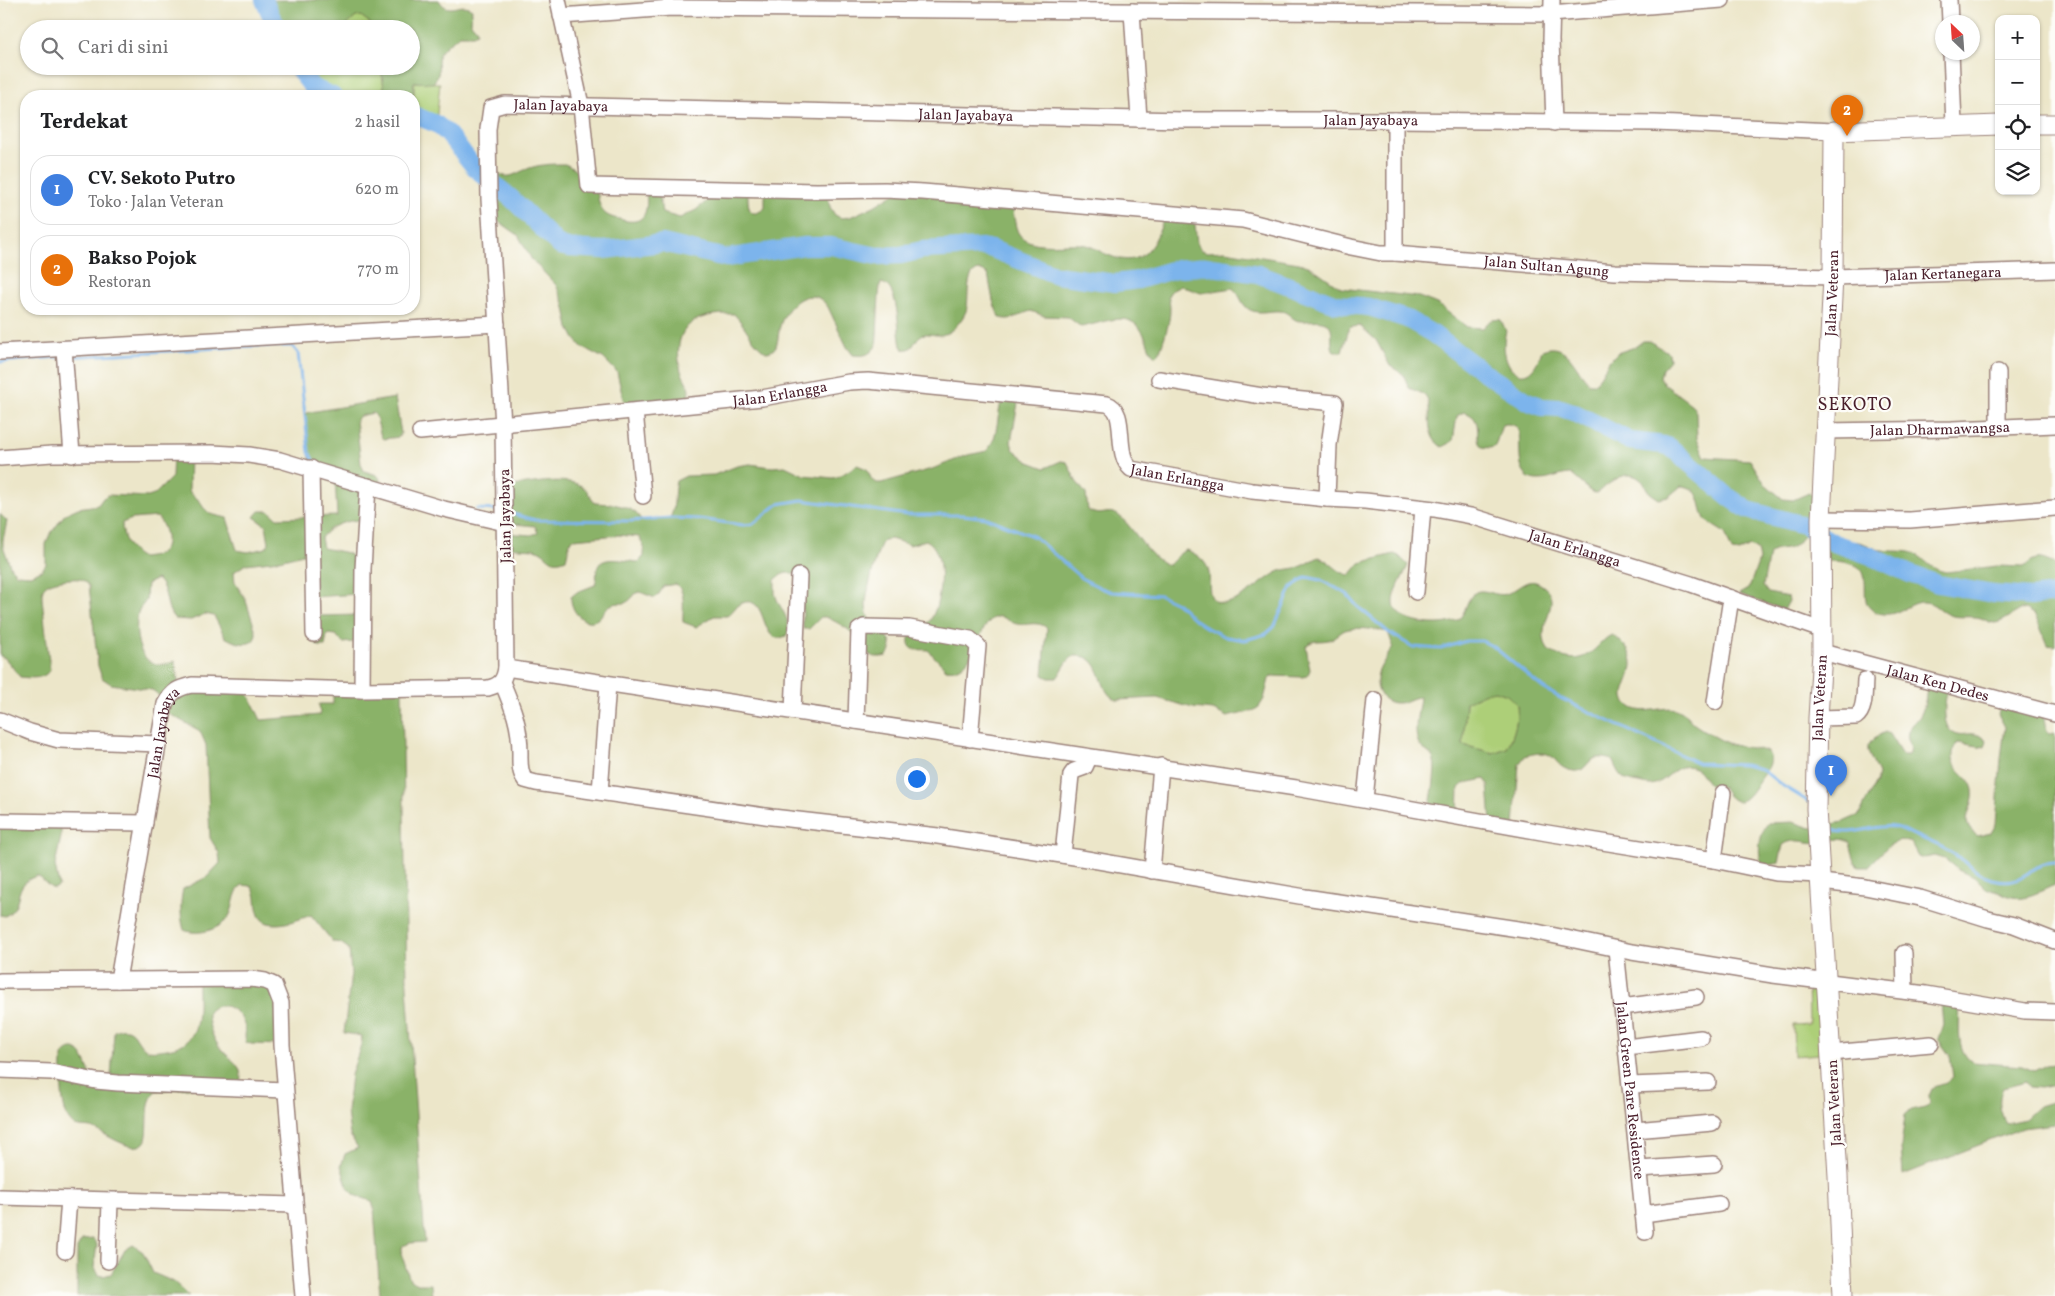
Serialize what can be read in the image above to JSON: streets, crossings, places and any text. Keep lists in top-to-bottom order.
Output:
{
  "streets": {
    "main road": ["Jalan Veteran"],
    "street": [
      "Jalan Jayabaya",
      "Jalan Sultan Agung",
      "Jalan Kertanegara",
      "Jalan Erlangga",
      "Jalan Dharmawangsa",
      "Jalan Ken Dedes",
      "Jalan Green Pare Residence"
    ]
  },
  "crossings": [
    ["Jalan Jayabaya", "Jalan Sultan Agung"],
    ["Jalan Jayabaya", "Jalan Veteran"],
    ["Jalan Jayabaya", "Jalan Erlangga"],
    ["Jalan Sultan Agung", "Jalan Kertanegara"],
    ["Jalan Sultan Agung", "Jalan Veteran"],
    ["Jalan Kertanegara", "Jalan Veteran"],
    ["Jalan Veteran", "Jalan Erlangga"],
    ["Jalan Veteran", "Jalan Dharmawangsa"],
    ["Jalan Veteran", "Jalan Ken Dedes"]
  ],
  "districts": ["SEKOTO"],
  "north": "top left",
  "page": {
    "map_buttons": ["+", "−"],
    "search": "Cari di sini",
    "heading": ["Terdekat", "2 hasil"],
    "pins": ["2", "1"],
    "list": [
      {
        "mark": "1",
        "name": "CV. Sekoto Putro",
        "note": "Toko · Jalan Veteran",
        "value": "620 m"
      },
      {
        "mark": "2",
        "name": "Bakso Pojok",
        "note": "Restoran",
        "value": "770 m"
      }
    ]
  }
}
